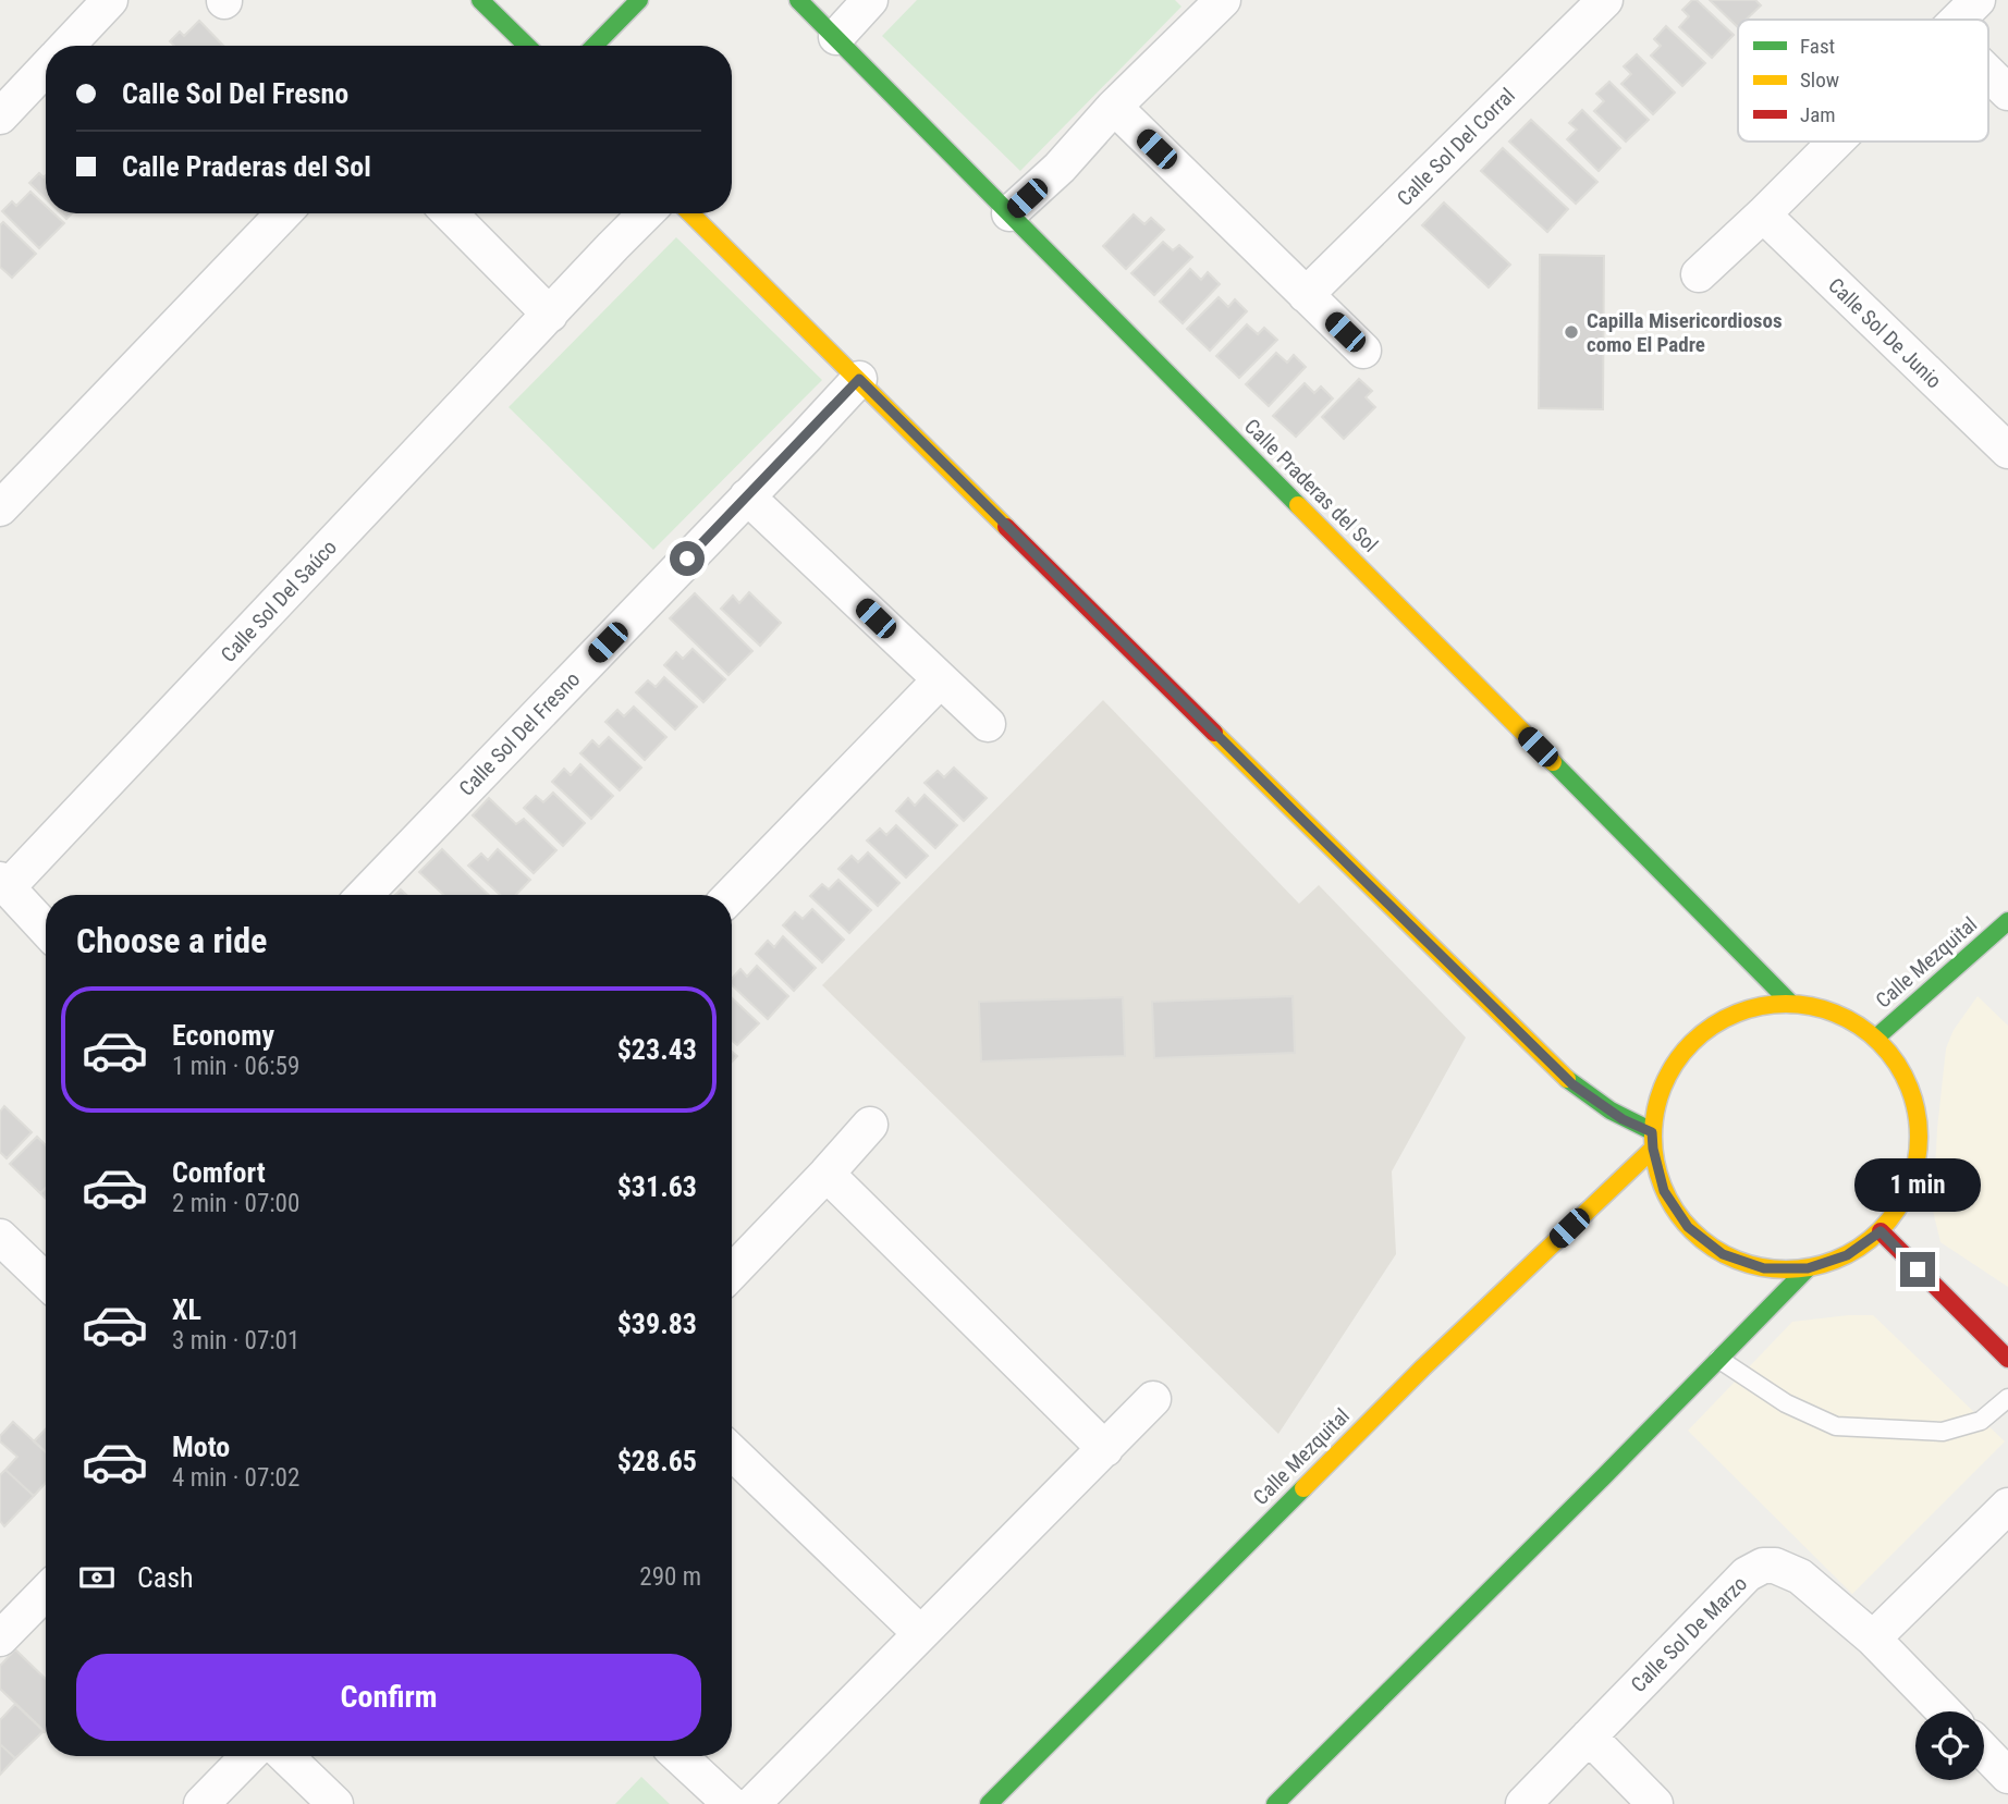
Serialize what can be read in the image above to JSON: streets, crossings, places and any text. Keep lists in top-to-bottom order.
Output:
{
  "streets": {
    "street": [
      "Calle Sol Del Corral",
      "Calle Sol De Junio",
      "Calle Praderas del Sol",
      "Calle Sol Del Saúco",
      "Calle Sol Del Fresno",
      "Calle Mezquital",
      "Calle Sol De Marzo"
    ]
  },
  "crossings": [
    ["Calle Praderas del Sol", "Calle Mezquital"]
  ],
  "places": ["Capilla Misericordiosos como El Padre"],
  "legend": ["Fast", "Slow", "Jam"],
  "page": {
    "banner": ["Calle Sol Del Fresno", "Calle Praderas del Sol"],
    "heading": "Choose a ride",
    "list": [
      {
        "name": "Economy",
        "note": "1 min · 06:59",
        "value": "$23.43"
      },
      {
        "name": "Comfort",
        "note": "2 min · 07:00",
        "value": "$31.63"
      },
      {
        "name": "XL",
        "note": "3 min · 07:01",
        "value": "$39.83"
      },
      {
        "name": "Moto",
        "note": "4 min · 07:02",
        "value": "$28.65"
      }
    ],
    "bubble": "1 min",
    "pay": ["Cash", "290 m"],
    "buttons": "Confirm"
  }
}
